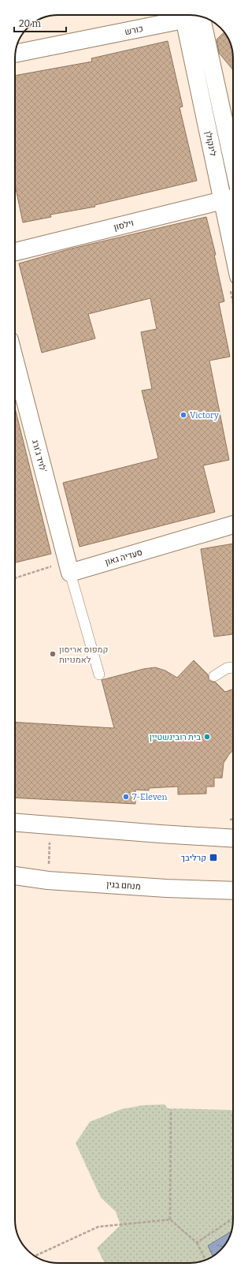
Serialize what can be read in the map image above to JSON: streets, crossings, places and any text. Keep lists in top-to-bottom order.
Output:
{
  "streets": {
    "street": [
      "כורש",
      "לינקולן",
      "וילסון",
      "לויד ג'ורג'",
      "סעדיה גאון",
      "מנחם בגין"
    ]
  },
  "crossings": [
    ["כורש", "לינקולן"],
    ["לינקולן", "וילסון"],
    ["לויד ג'ורג'", "סעדיה גאון"]
  ],
  "places": {
    "other": [
      "Victory",
      "קמפוס אריסון לאמנויות",
      "בית רובינשטיין",
      "7-Eleven"
    ],
    "transit": ["קרליבך"]
  },
  "scale_bar": "20 m"
}
